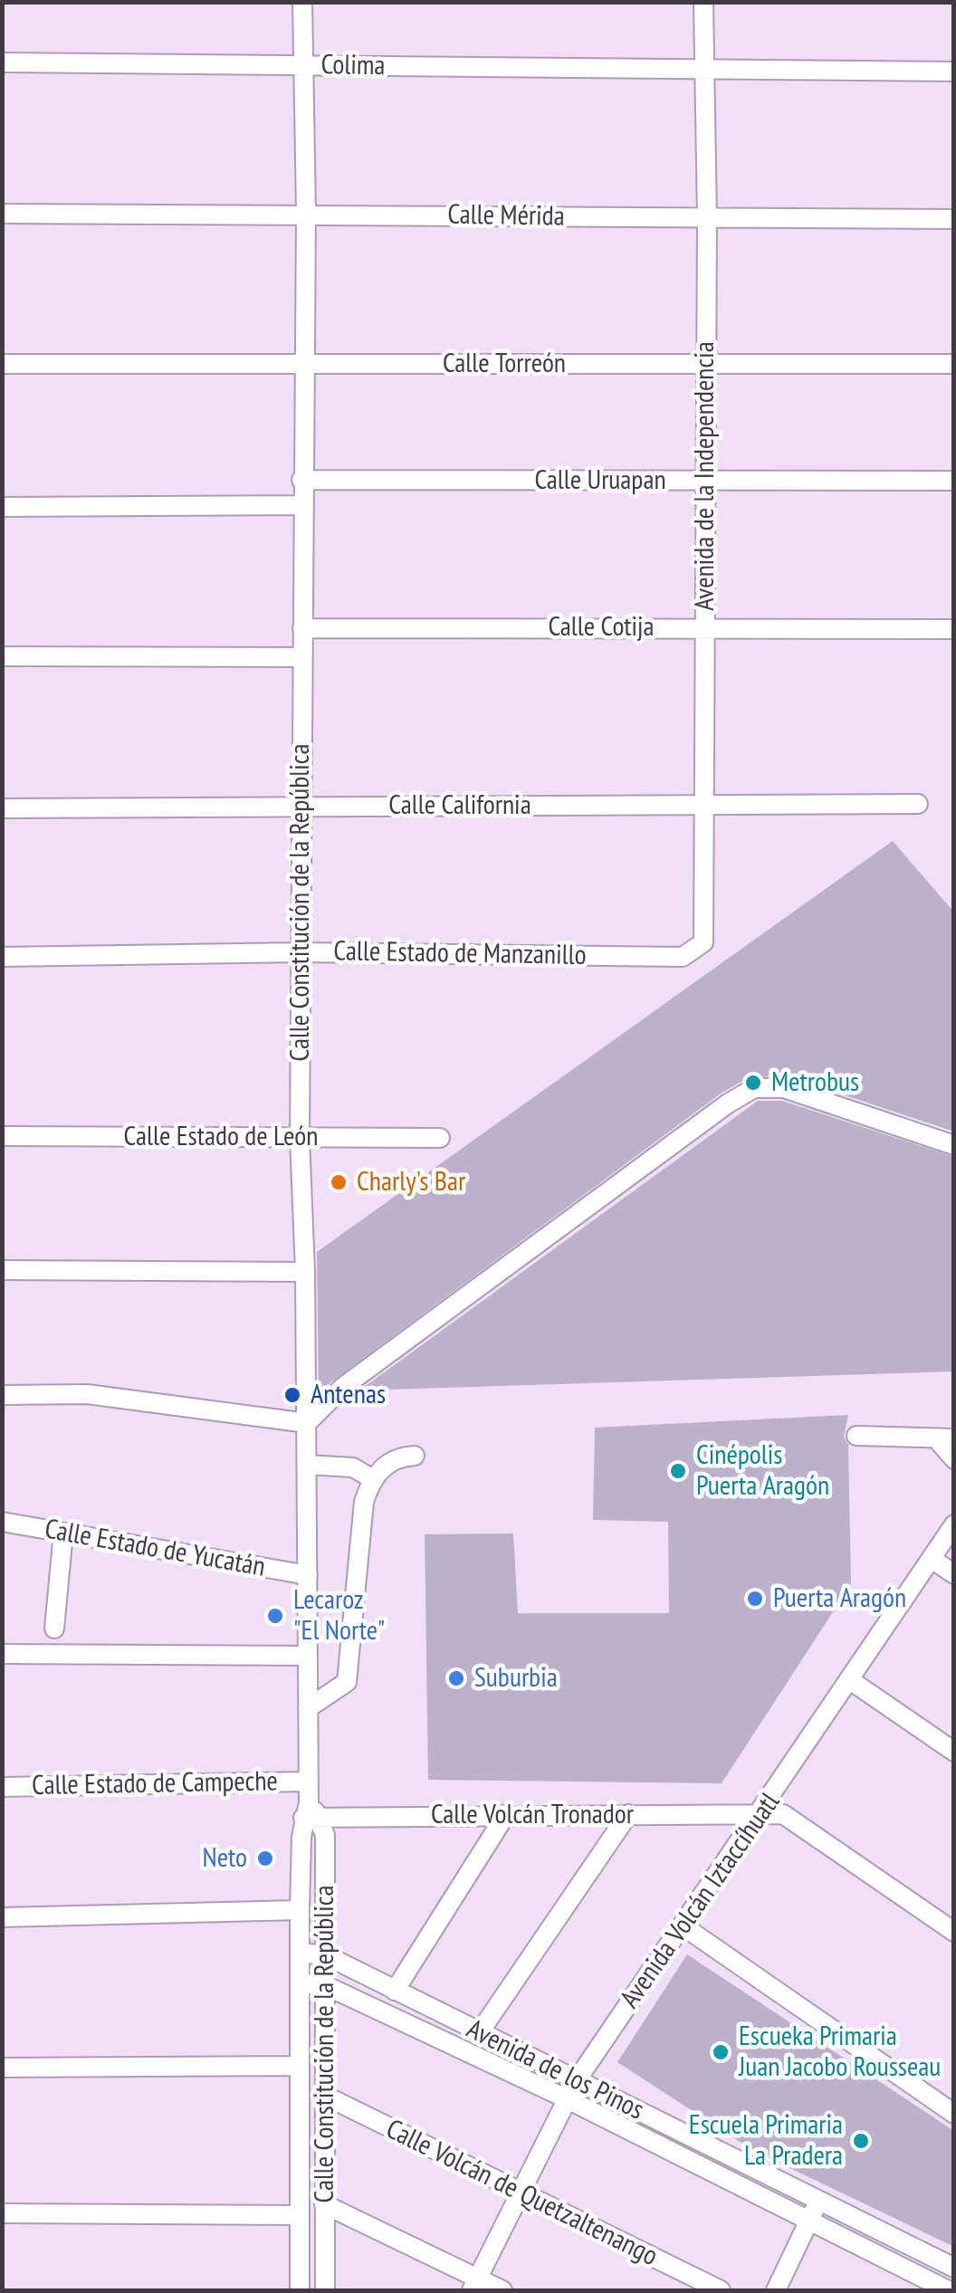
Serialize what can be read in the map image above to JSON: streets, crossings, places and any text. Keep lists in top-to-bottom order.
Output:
{
  "streets": {
    "street": [
      "Colima",
      "Calle Mérida",
      "Calle Torreón",
      "Avenida de la Independencia",
      "Calle Uruapan",
      "Calle Cotija",
      "Calle California",
      "Calle Constitución de la República",
      "Calle Estado de Manzanillo",
      "Calle Estado de León",
      "Calle Estado de Yucatán",
      "Calle Estado de Campeche",
      "Calle Volcán Tronador",
      "Avenida Volcán Iztaccíhuatl",
      "Avenida de los Pinos",
      "Calle Volcán de Quetzaltenango"
    ]
  },
  "crossings": [
    ["Colima", "Avenida de la Independencia"],
    ["Colima", "Calle Constitución de la República"],
    ["Calle Mérida", "Avenida de la Independencia"],
    ["Calle Mérida", "Calle Constitución de la República"],
    ["Calle Torreón", "Avenida de la Independencia"],
    ["Calle Torreón", "Calle Constitución de la República"],
    ["Avenida de la Independencia", "Calle Uruapan"],
    ["Avenida de la Independencia", "Calle Cotija"],
    ["Avenida de la Independencia", "Calle California"],
    ["Avenida de la Independencia", "Calle Estado de Manzanillo"],
    ["Calle Uruapan", "Calle Constitución de la República"],
    ["Calle Cotija", "Calle Constitución de la República"],
    ["Calle California", "Calle Constitución de la República"],
    ["Calle Constitución de la República", "Calle Estado de Manzanillo"],
    ["Calle Constitución de la República", "Calle Estado de León"],
    ["Calle Constitución de la República", "Calle Estado de Yucatán"],
    ["Calle Constitución de la República", "Calle Estado de Campeche"],
    ["Calle Constitución de la República", "Calle Volcán Tronador"],
    ["Calle Constitución de la República", "Avenida de los Pinos"],
    ["Calle Constitución de la República", "Calle Volcán de Quetzaltenango"],
    ["Calle Volcán Tronador", "Avenida Volcán Iztaccíhuatl"],
    ["Avenida Volcán Iztaccíhuatl", "Avenida de los Pinos"],
    ["Avenida Volcán Iztaccíhuatl", "Calle Volcán de Quetzaltenango"]
  ],
  "places": [
    "Metrobus",
    "Charly's Bar",
    "Antenas",
    "Cinépolis Puerta Aragón",
    "Puerta Aragón",
    "Lecaroz \"El Norte\"",
    "Suburbia",
    "Neto",
    "Escueka Primaria Juan Jacobo Rousseau",
    "Escuela Primaria La Pradera"
  ]
}
